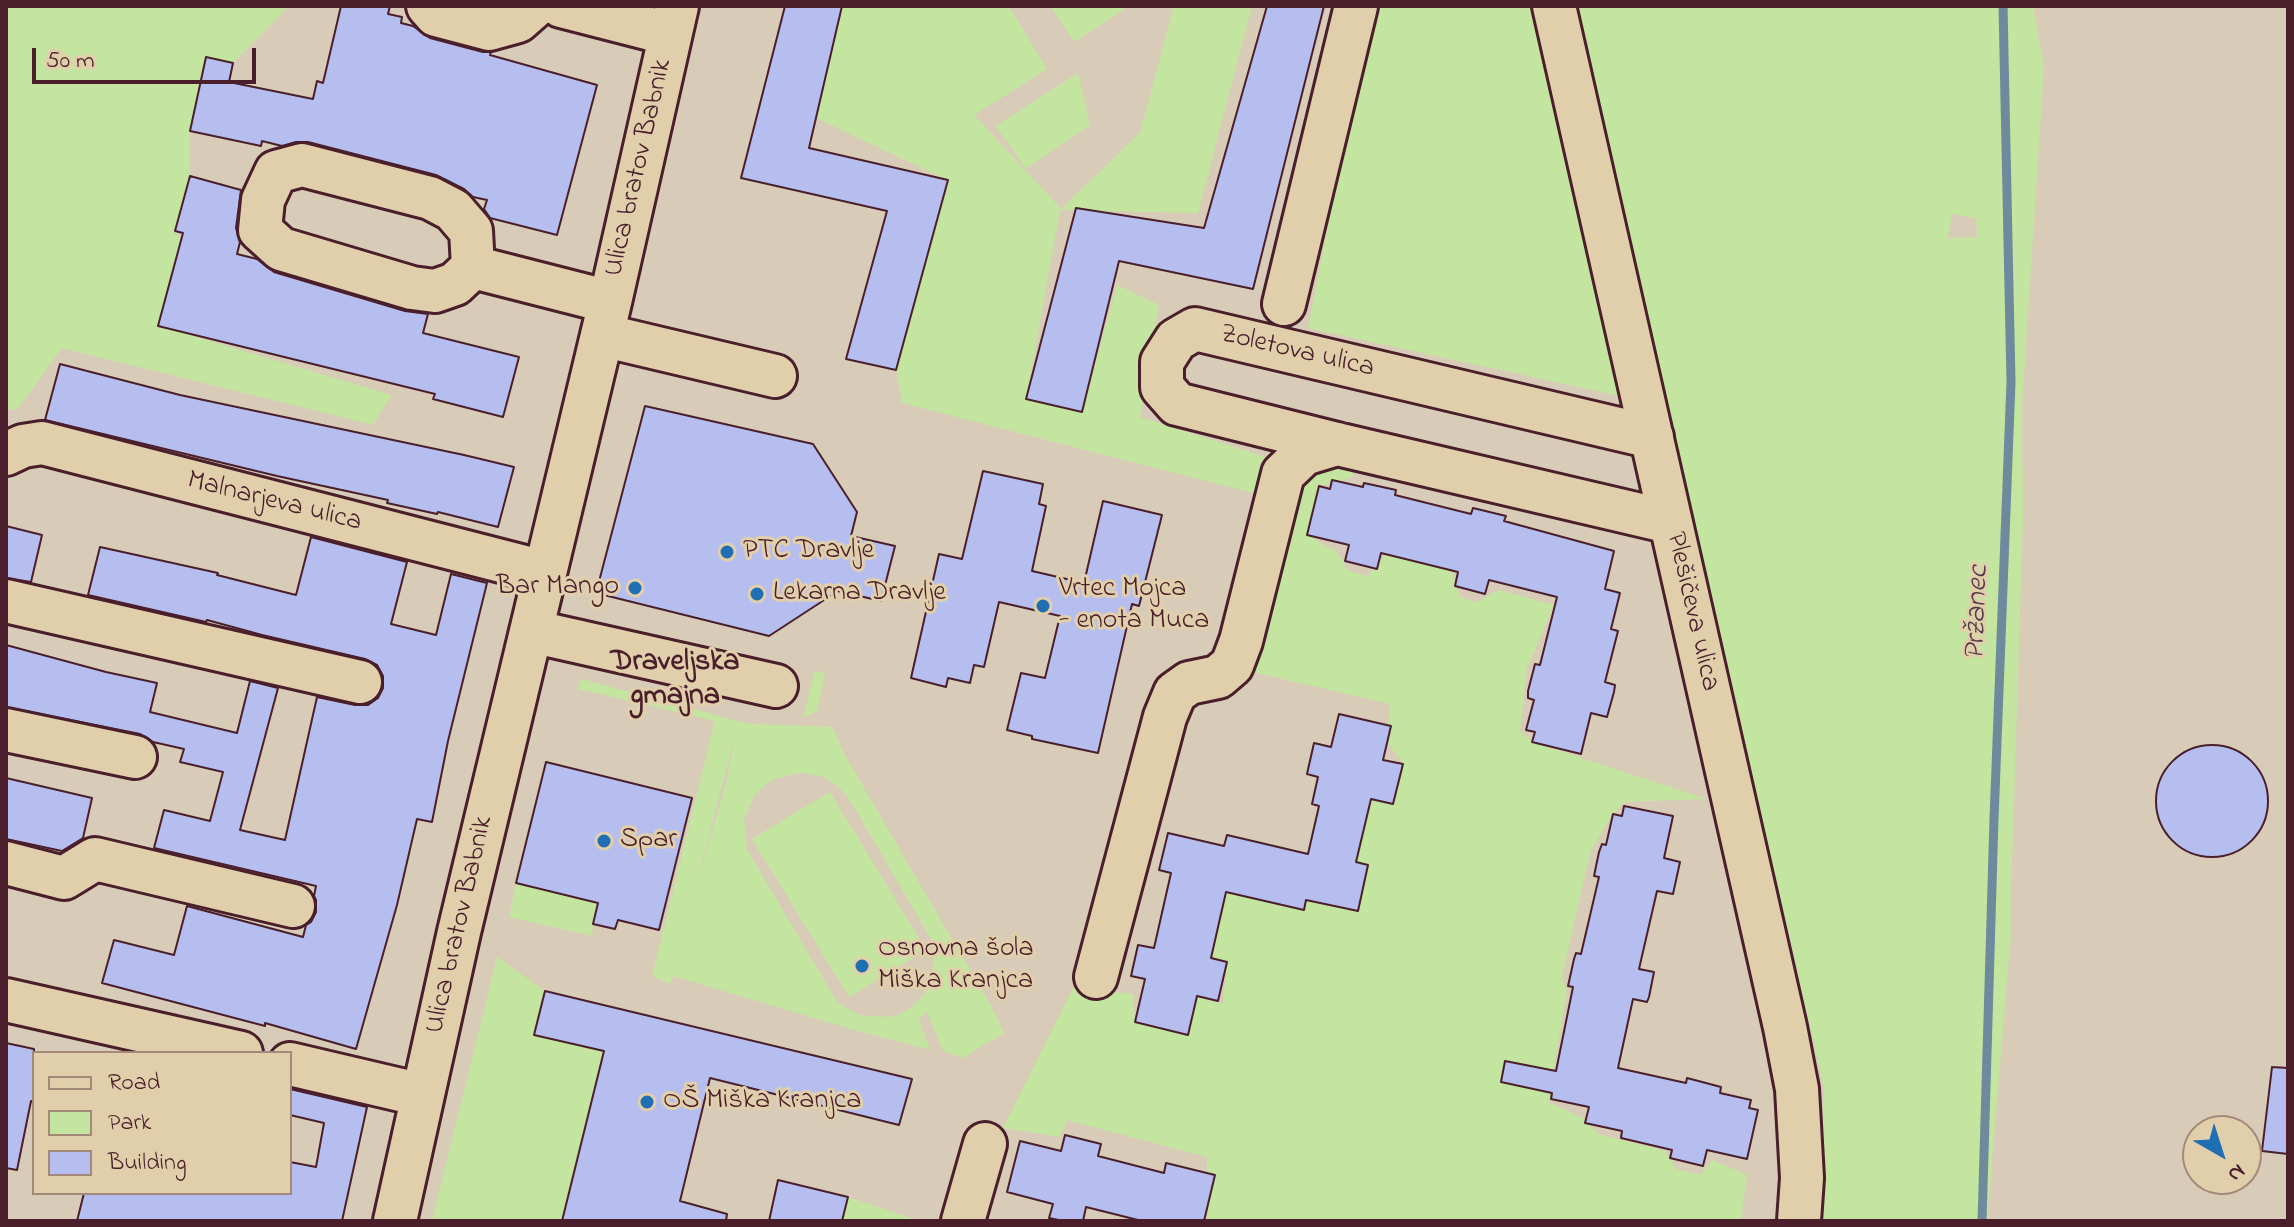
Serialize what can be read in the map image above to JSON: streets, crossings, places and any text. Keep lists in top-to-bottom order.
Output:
{
  "streets": {
    "street": [
      "Ulica bratov Babnik",
      "Zoletova ulica",
      "Malnarjeva ulica",
      "Plešičeva ulica"
    ]
  },
  "crossings": [
    ["Ulica bratov Babnik", "Malnarjeva ulica"],
    ["Zoletova ulica", "Plešičeva ulica"]
  ],
  "districts": ["Draveljska gmajna"],
  "water": ["Pržanec"],
  "places": [
    "PTC Dravlje",
    "Bar Mango",
    "Lekarna Dravlje",
    "Vrtec Mojca - enota Muca",
    "Spar",
    "Osnovna šola Miška Kranjca",
    "OŠ Miška Kranjca"
  ],
  "legend": ["Road", "Park", "Building"],
  "scale_bar": "50 m",
  "north": "bottom right"
}
